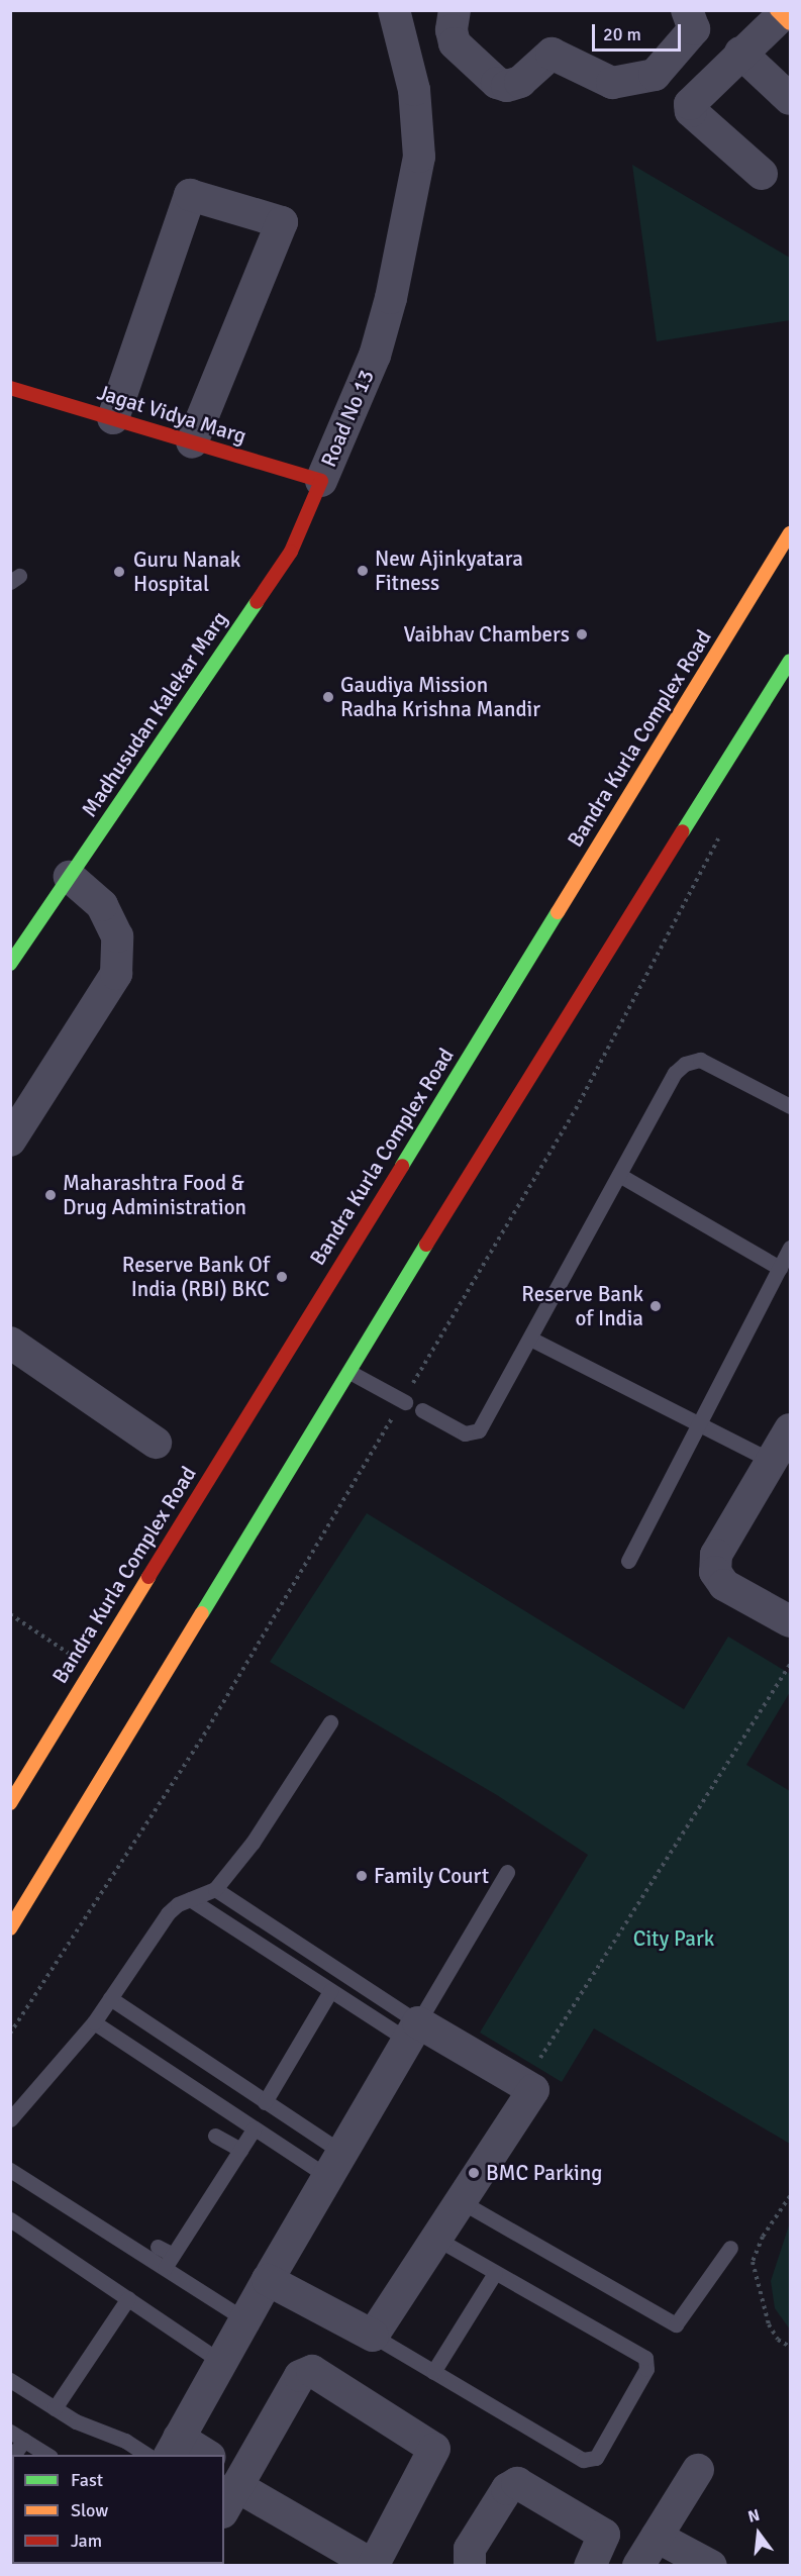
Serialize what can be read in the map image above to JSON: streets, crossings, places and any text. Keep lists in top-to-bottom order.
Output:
{
  "streets": {
    "main road": ["Jagat Vidya Marg", "Madhusudan Kalekar Marg", "Bandra Kurla Complex Road"],
    "street": ["Road No 13"]
  },
  "crossings": [
    ["Jagat Vidya Marg", "Road No 13"],
    ["Jagat Vidya Marg", "Madhusudan Kalekar Marg"],
    ["Road No 13", "Madhusudan Kalekar Marg"]
  ],
  "parks": ["City Park"],
  "places": [
    "New Ajinkyatara Fitness",
    "Guru Nanak Hospital",
    "Vaibhav Chambers",
    "Gaudiya Mission Radha Krishna Mandir",
    "Maharashtra Food & Drug Administration",
    "Reserve Bank Of India (RBI) BKC",
    "Reserve Bank of India",
    "Family Court",
    "BMC Parking"
  ],
  "legend": ["Fast", "Slow", "Jam"],
  "scale_bar": "20 m",
  "north": "top"
}
